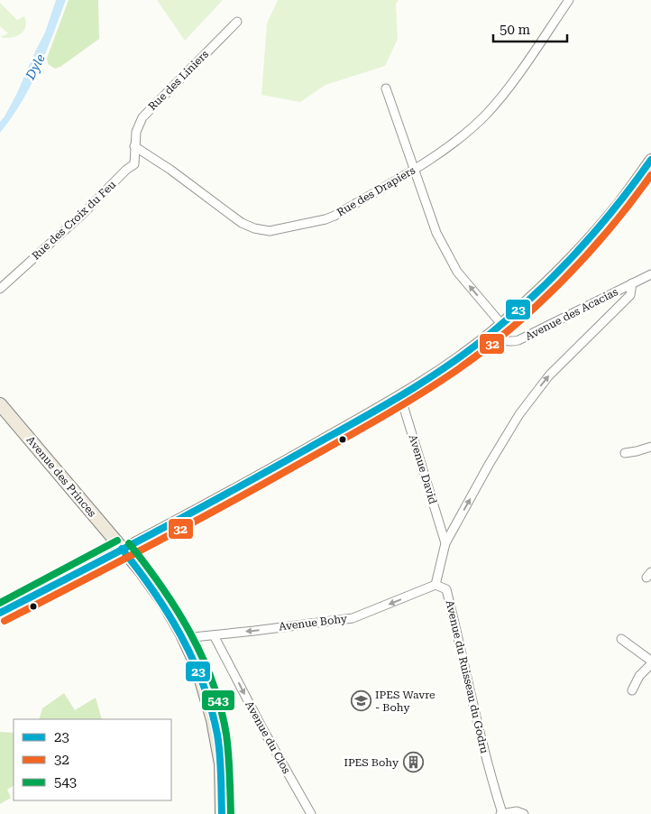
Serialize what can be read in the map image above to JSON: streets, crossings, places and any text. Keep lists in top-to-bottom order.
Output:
{
  "streets": {
    "main road": ["Avenue des Princes"],
    "street": [
      "Rue des Liniers",
      "Rue des Drapiers",
      "Rue des Croix du Feu",
      "Avenue des Acacias",
      "Avenue David",
      "Avenue Bohy",
      "Avenue du Ruisseau du Godru",
      "Avenue du Clos"
    ]
  },
  "crossings": [
    ["Rue des Liniers", "Rue des Drapiers"],
    ["Rue des Liniers", "Rue des Croix du Feu"],
    ["Rue des Drapiers", "Rue des Croix du Feu"],
    ["Avenue des Princes", "Avenue Bohy"],
    ["Avenue Bohy", "Avenue du Ruisseau du Godru"],
    ["Avenue Bohy", "Avenue du Clos"]
  ],
  "one_way": ["Avenue Bohy", "Avenue du Clos"],
  "water": ["Dyle"],
  "places": {
    "school or university": ["IPES Wavre - Bohy"],
    "building": ["IPES Bohy"]
  },
  "lines": ["transit line 23", "transit line 32", "transit line 543"],
  "legend": ["23", "32", "543"],
  "scale_bar": "50 m"
}
